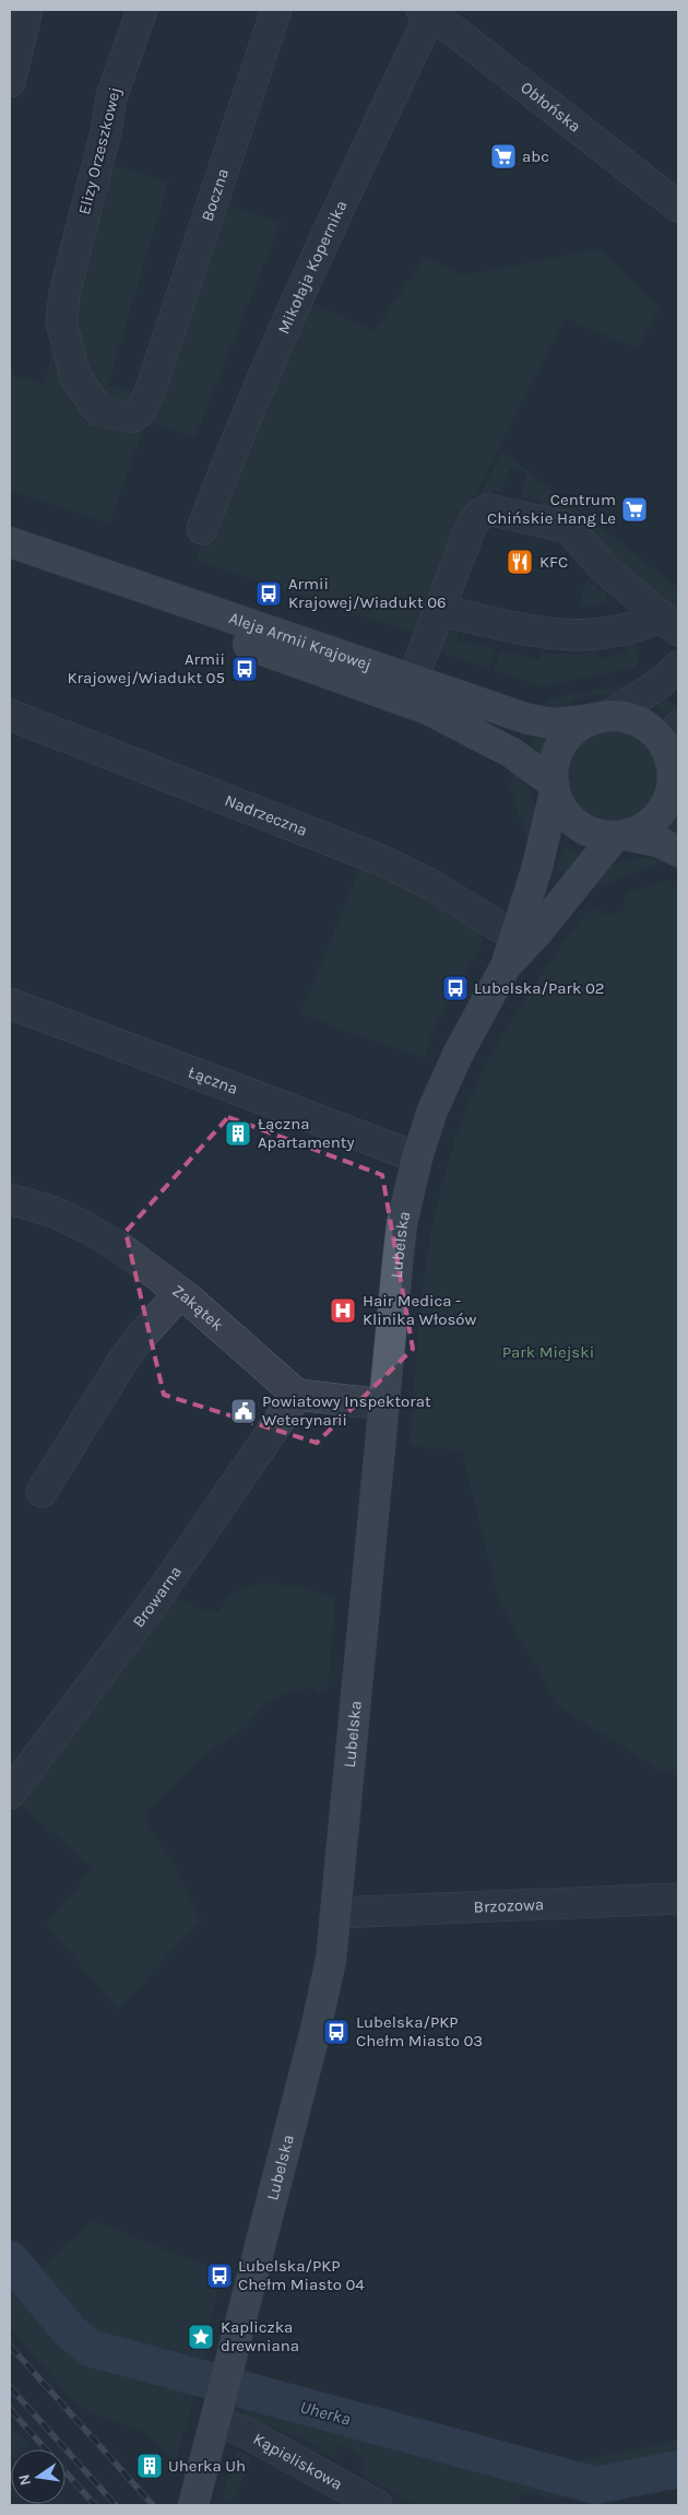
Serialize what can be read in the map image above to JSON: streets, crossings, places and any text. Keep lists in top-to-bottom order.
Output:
{
  "streets": {
    "main road": ["Aleja Armii Krajowej", "Lubelska"],
    "street": [
      "Obłońska",
      "Elizy Orzeszkowej",
      "Boczna",
      "Mikołaja Kopernika",
      "Nadrzeczna",
      "Łączna",
      "Zakątek",
      "Browarna",
      "Brzozowa",
      "Kąpieliskowa"
    ]
  },
  "crossings": [
    ["Obłońska", "Mikołaja Kopernika"],
    ["Elizy Orzeszkowej", "Boczna"],
    ["Aleja Armii Krajowej", "Lubelska"],
    ["Nadrzeczna", "Lubelska"],
    ["Łączna", "Lubelska"],
    ["Lubelska", "Brzozowa"],
    ["Lubelska", "Kąpieliskowa"],
    ["Zakątek", "Browarna"]
  ],
  "water": ["Uherka"],
  "parks": ["Park Miejski"],
  "places": {
    "supermarket": ["abc", "Centrum Chińskie Hang Le"],
    "restaurant": ["KFC"],
    "bus stop": [
      "Armii Krajowej/Wiadukt 06",
      "Armii Krajowej/Wiadukt 05",
      "Lubelska/Park 02",
      "Lubelska/PKP Chełm Miasto 03",
      "Lubelska/PKP Chełm Miasto 04"
    ],
    "building": ["Łączna Apartamenty", "Uherka Uh"],
    "hospital": ["Hair Medica - Klinika Włosów"],
    "public building": ["Powiatowy Inspektorat Weterynarii"],
    "place": ["Kapliczka drewniana"]
  },
  "north": "left"
}
